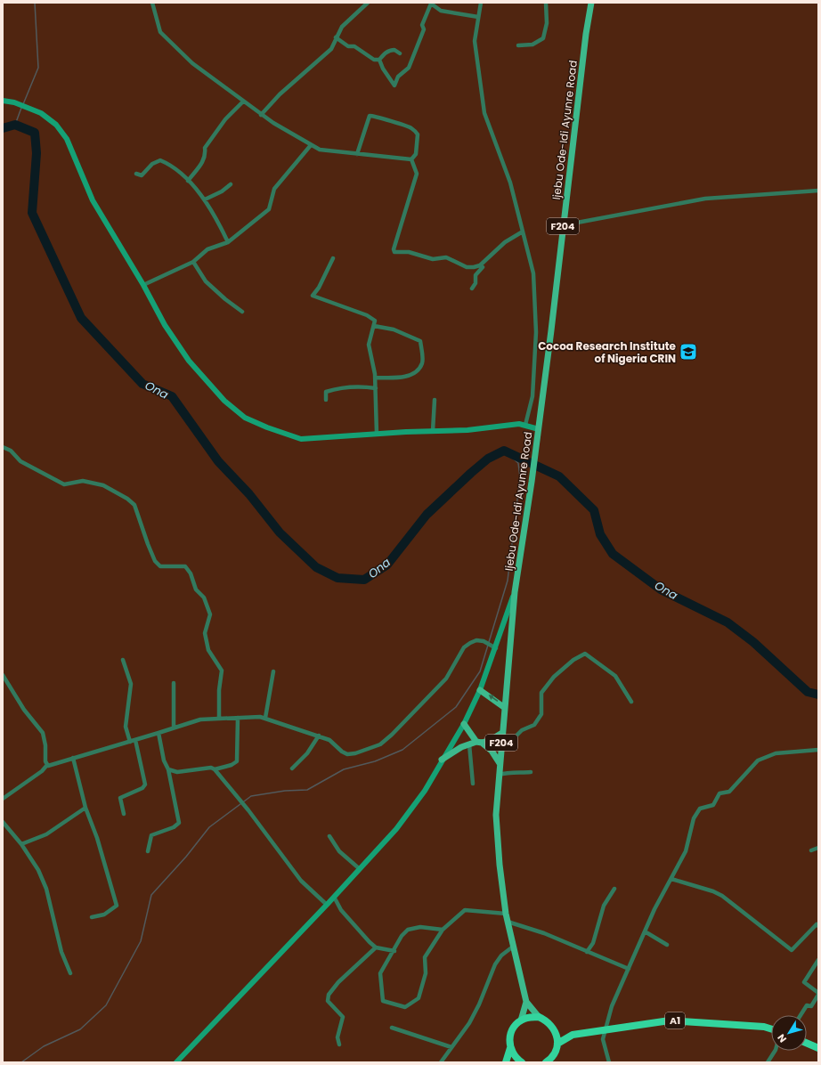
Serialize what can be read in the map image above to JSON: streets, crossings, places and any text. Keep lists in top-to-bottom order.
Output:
{
  "streets": {
    "highway": ["A1"],
    "main road": ["Ijebu Ode-Idi Ayunre Road", "F204"]
  },
  "crossings": [
    ["Ijebu Ode-Idi Ayunre Road", "F204"]
  ],
  "water": ["Ona"],
  "places": {
    "school or university": ["Cocoa Research Institute of Nigeria CRIN"]
  },
  "north": "bottom left"
}
